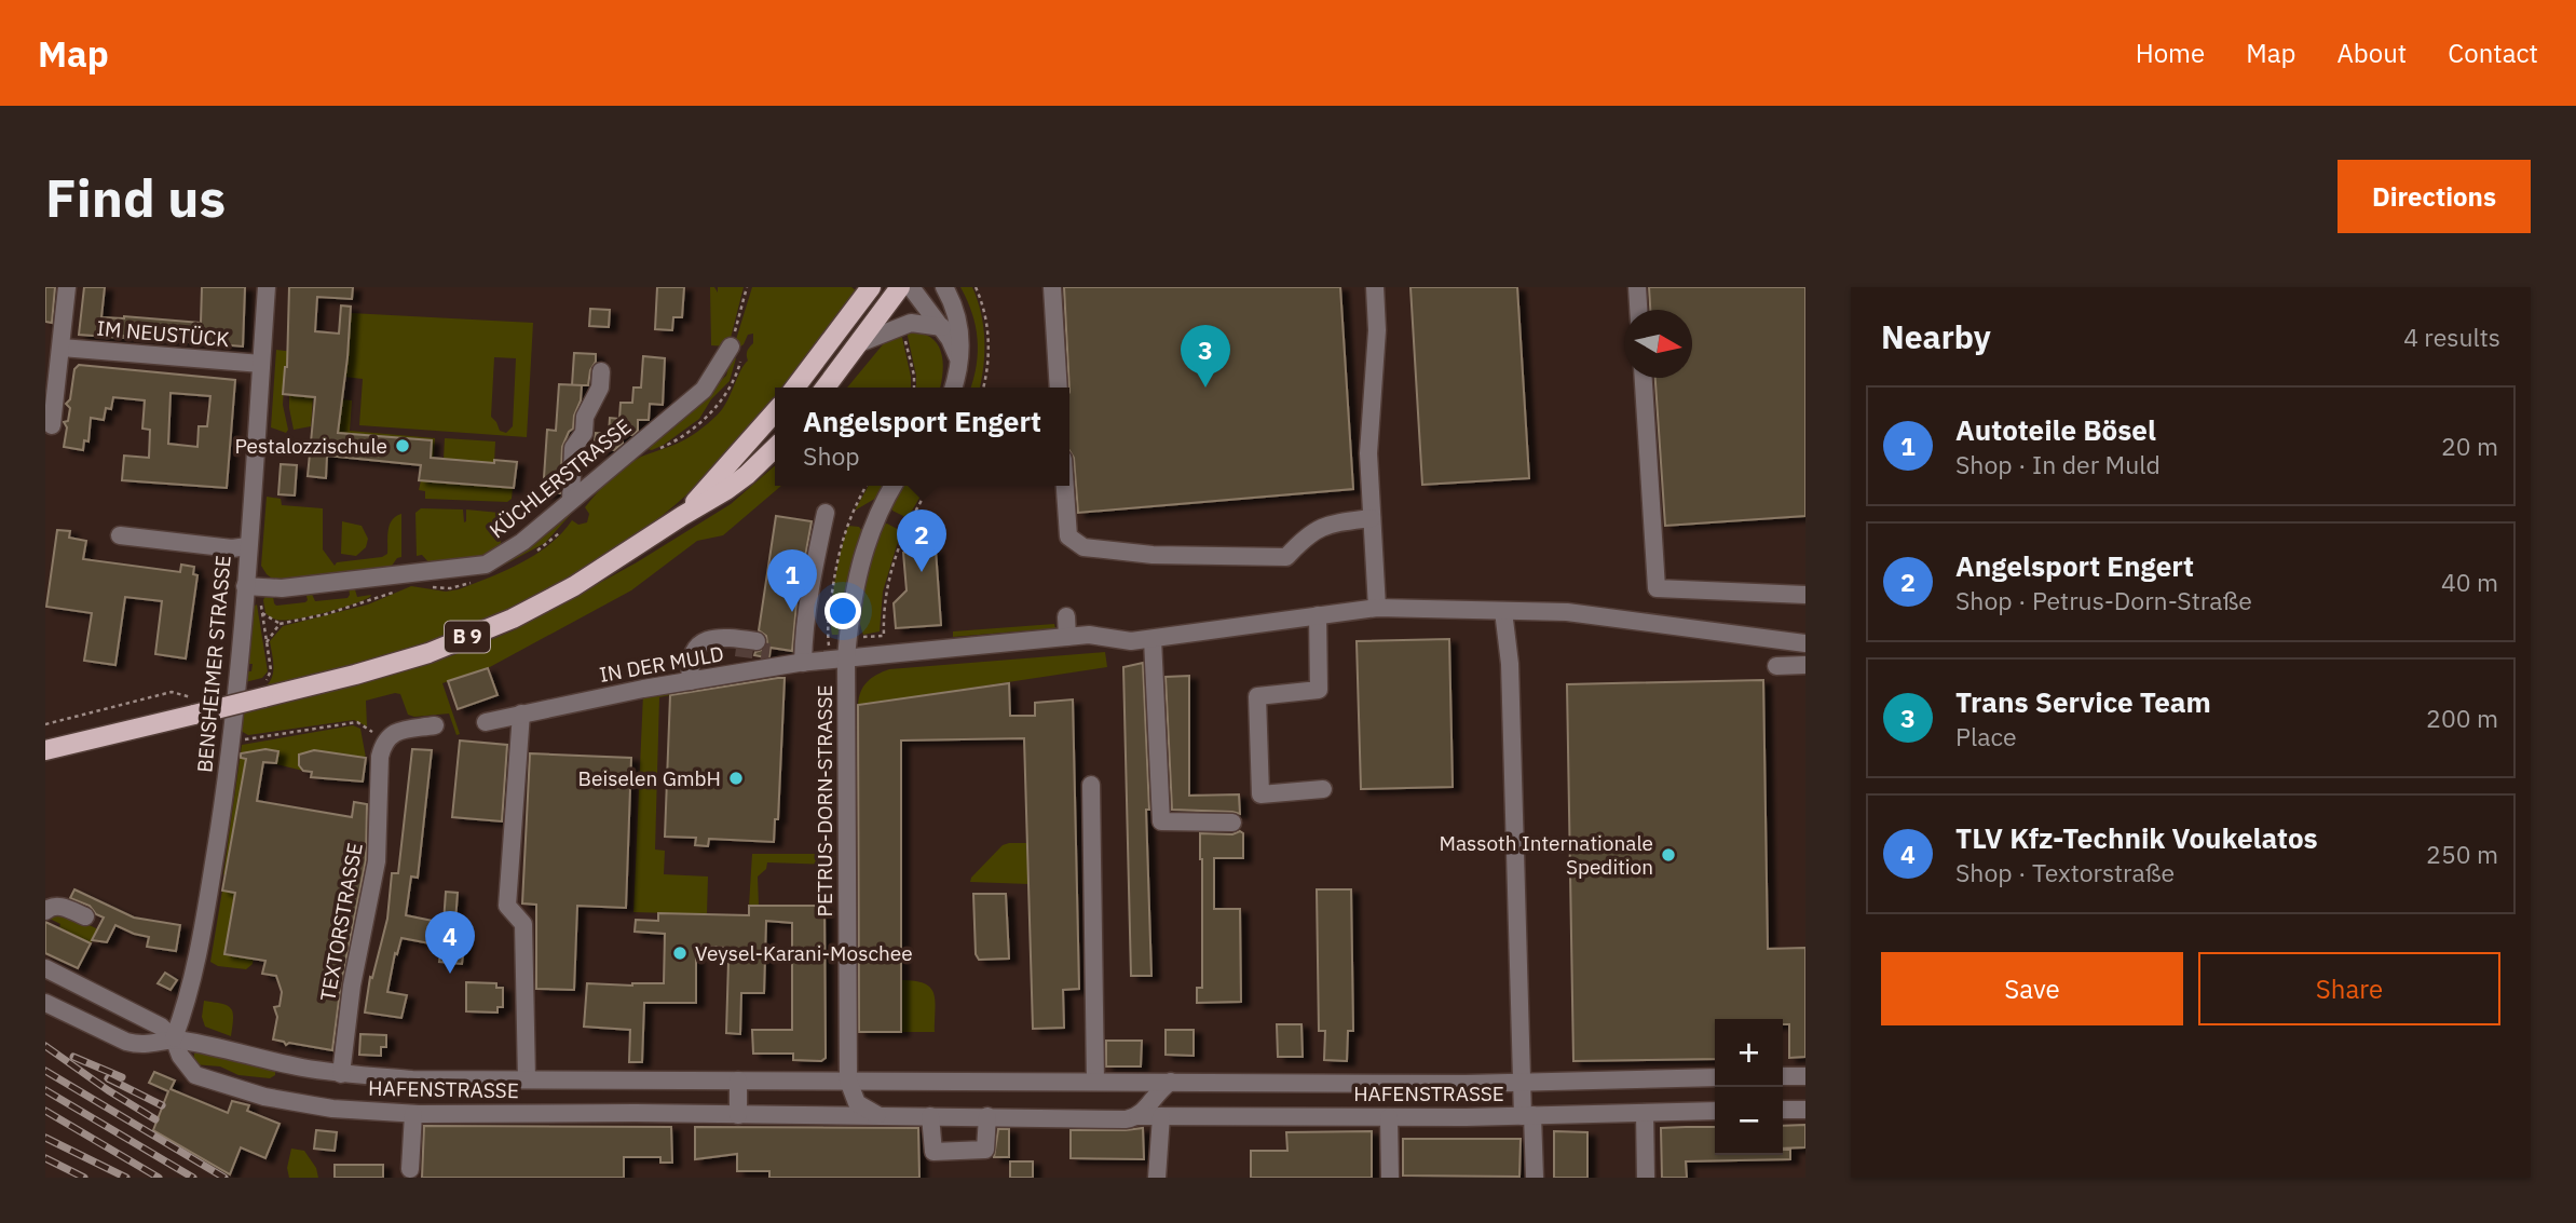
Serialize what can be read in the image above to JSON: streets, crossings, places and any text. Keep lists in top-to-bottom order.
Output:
{
  "streets": {
    "main road": ["B 9"],
    "street": [
      "IM NEUSTÜCK",
      "KÜCHLERSTRASSE",
      "BENSHEIMER STRASSE",
      "IN DER MULD",
      "PETRUS-DORN-STRASSE",
      "TEXTORSTRASSE",
      "HAFENSTRASSE"
    ]
  },
  "crossings": [
    ["IM NEUSTÜCK", "BENSHEIMER STRASSE"],
    ["KÜCHLERSTRASSE", "BENSHEIMER STRASSE"],
    ["BENSHEIMER STRASSE", "HAFENSTRASSE"],
    ["IN DER MULD", "PETRUS-DORN-STRASSE"],
    ["PETRUS-DORN-STRASSE", "HAFENSTRASSE"],
    ["TEXTORSTRASSE", "HAFENSTRASSE"]
  ],
  "places": [
    "Pestalozzischule",
    "Beiselen GmbH",
    "Massoth Internationale Spedition",
    "Veysel-Karani-Moschee"
  ],
  "north": "right",
  "page": {
    "header": "Map",
    "nav": [
      "Home",
      "Map",
      "About",
      "Contact"
    ],
    "buttons": [
      "Directions",
      ["Save", "Share"]
    ],
    "title": "Find us",
    "heading": ["Nearby", "4 results"],
    "pins": [
      "3",
      "2",
      "1",
      "4"
    ],
    "list": [
      {
        "mark": "1",
        "name": "Autoteile Bösel",
        "note": "Shop · In der Muld",
        "value": "20 m"
      },
      {
        "mark": "2",
        "name": "Angelsport Engert",
        "note": "Shop · Petrus-Dorn-Straße",
        "value": "40 m"
      },
      {
        "mark": "3",
        "name": "Trans Service Team",
        "note": "Place",
        "value": "200 m"
      },
      {
        "mark": "4",
        "name": "TLV Kfz-Technik Voukelatos",
        "note": "Shop · Textorstraße",
        "value": "250 m"
      }
    ],
    "popup": ["Angelsport Engert", "Shop"],
    "map_buttons": ["+", "−"]
  }
}
